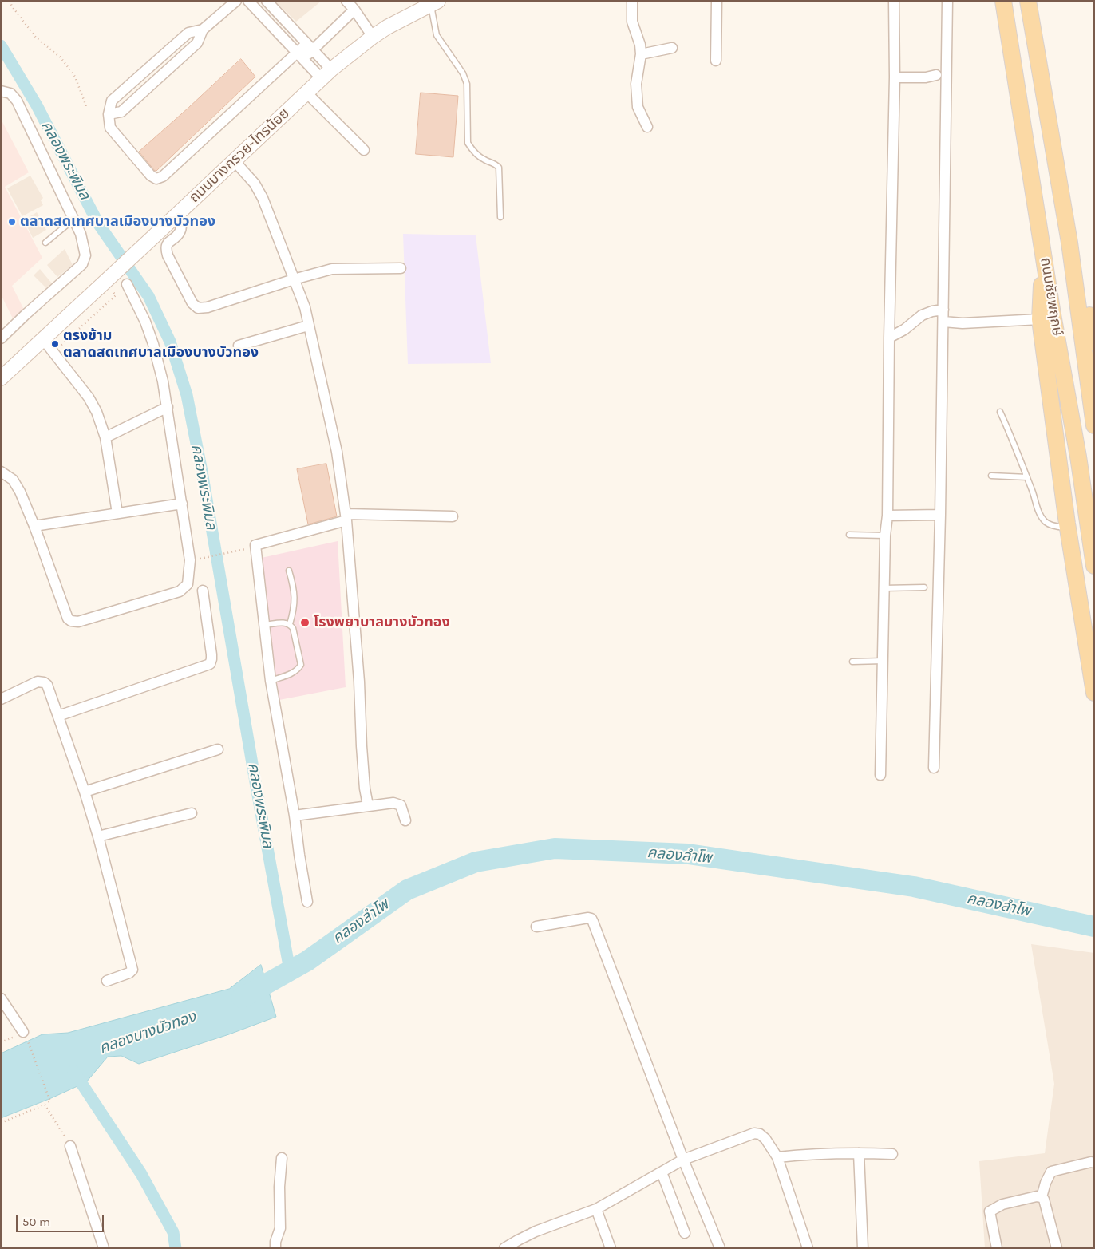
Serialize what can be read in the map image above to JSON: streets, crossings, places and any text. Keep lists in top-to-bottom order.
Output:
{
  "streets": {
    "main road": ["ถนนบางกรวย-ไทรน้อย", "ถนนชัยพฤกษ์"]
  },
  "water": ["คลองพระพิมล", "คลองลำโพ", "คลองบางบัวทอง"],
  "places": ["ตลาดสดเทศบาลเมืองบางบัวทอง", "ตรงข้าม ตลาดสดเทศบาลเมืองบางบัวทอง", "โรงพยาบาลบางบัวทอง"],
  "scale_bar": "50 m"
}
